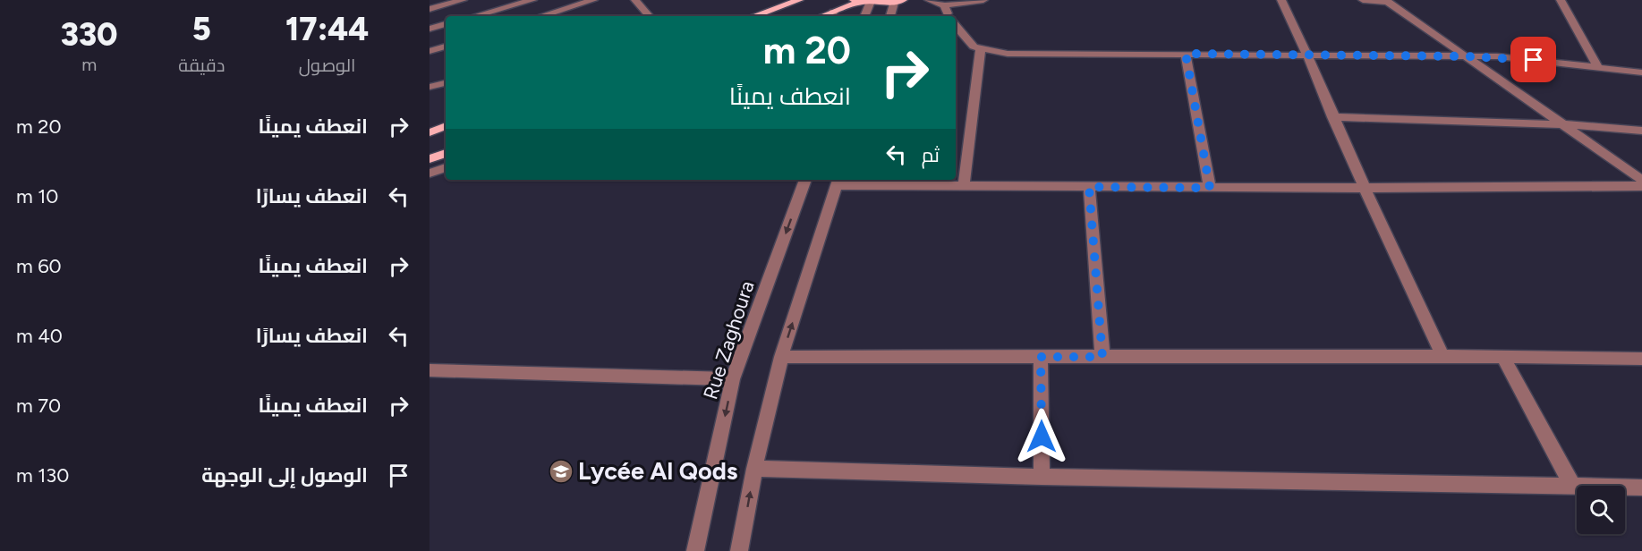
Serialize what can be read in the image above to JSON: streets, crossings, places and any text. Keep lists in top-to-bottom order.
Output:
{
  "streets": {
    "street": ["Rue Zaghoura"]
  },
  "places": {
    "school or university": ["Lycée Al Qods"]
  },
  "page": {
    "eta": [
      "17:44",
      "الوصول",
      "5",
      "دقيقة",
      "330",
      "m"
    ],
    "turn": ["20 m", "انعطف يمينًا"],
    "list": [
      {
        "name": "انعطف يمينًا",
        "value": "20 m"
      },
      {
        "name": "انعطف يسارًا",
        "value": "10 m"
      },
      {
        "name": "انعطف يمينًا",
        "value": "60 m"
      },
      {
        "name": "انعطف يسارًا",
        "value": "40 m"
      },
      {
        "name": "انعطف يمينًا",
        "value": "70 m"
      },
      {
        "name": "الوصول إلى الوجهة",
        "value": "130 m"
      }
    ],
    "then": "ثم"
  }
}
